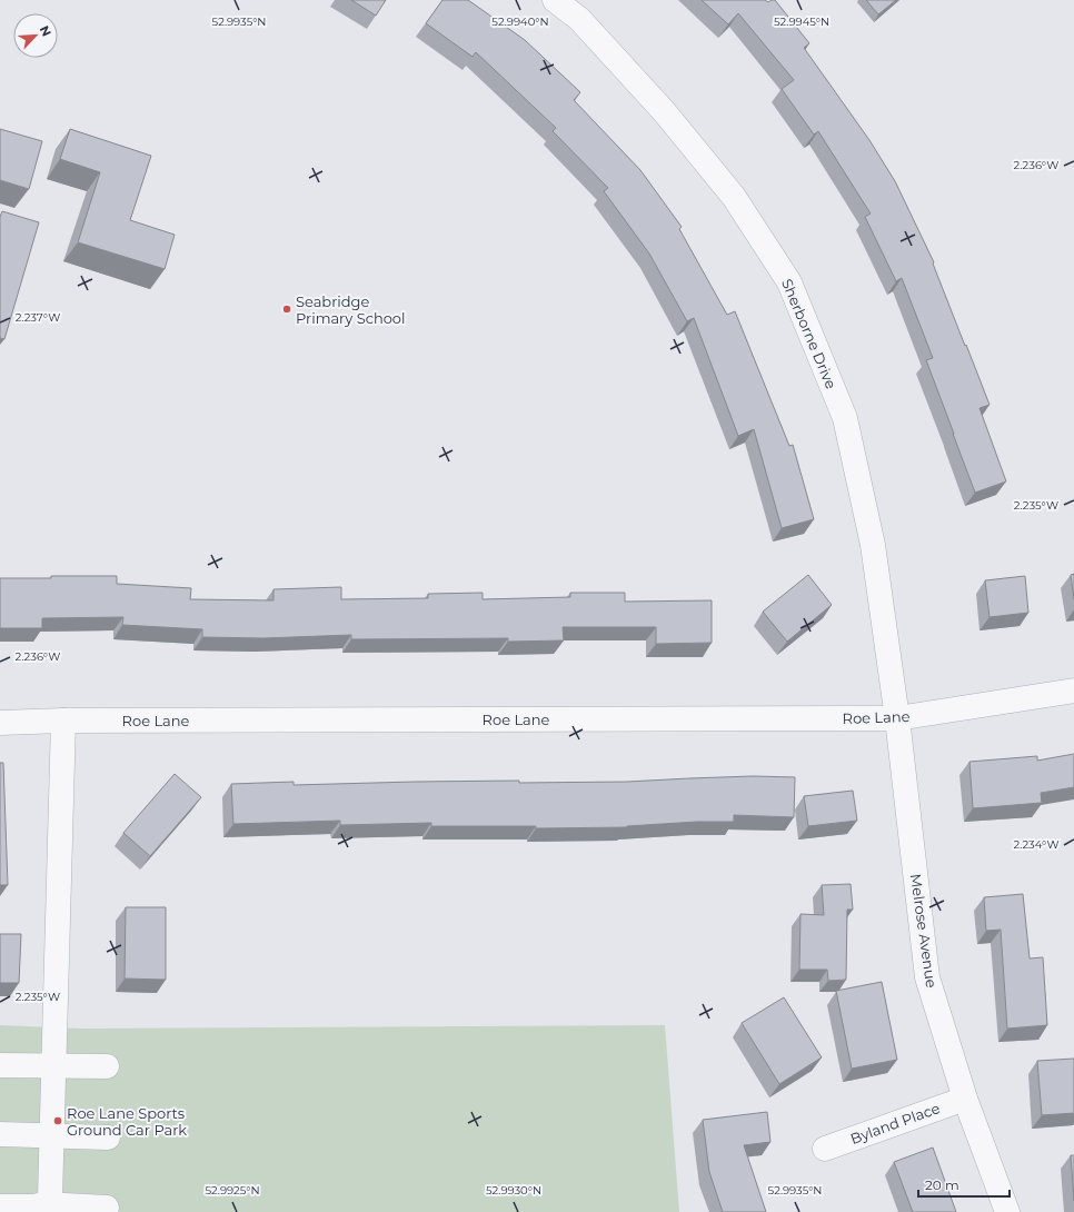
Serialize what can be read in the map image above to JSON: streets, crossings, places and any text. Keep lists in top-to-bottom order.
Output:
{
  "streets": {
    "street": [
      "Sherborne Drive",
      "Roe Lane",
      "Melrose Avenue",
      "Byland Place"
    ]
  },
  "crossings": [
    ["Sherborne Drive", "Roe Lane"],
    ["Sherborne Drive", "Melrose Avenue"],
    ["Roe Lane", "Melrose Avenue"],
    ["Melrose Avenue", "Byland Place"]
  ],
  "places": ["Seabridge Primary School", "Roe Lane Sports Ground Car Park"],
  "scale_bar": "20 m",
  "north": "top right",
  "coordinates": [
    "52.9935°N",
    "52.9940°N",
    "52.9945°N",
    "2.236°W",
    "2.237°W",
    "2.235°W",
    "2.234°W",
    "52.9925°N",
    "52.9930°N"
  ]
}
